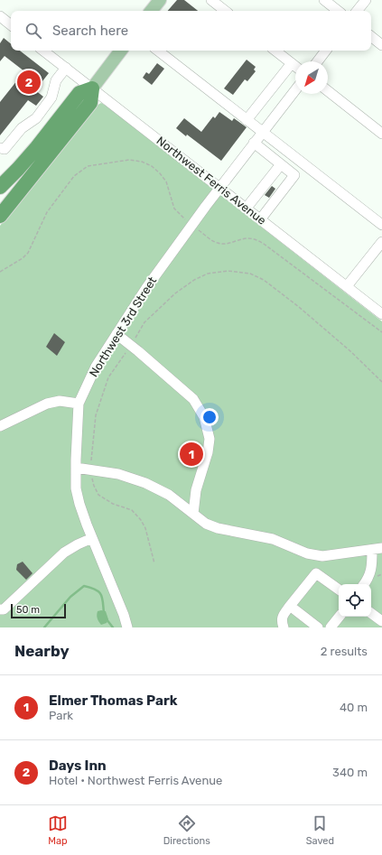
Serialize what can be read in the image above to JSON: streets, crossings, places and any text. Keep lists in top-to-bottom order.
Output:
{
  "streets": {
    "street": ["Northwest Ferris Avenue", "Northwest 3rd Street"]
  },
  "crossings": [
    ["Northwest Ferris Avenue", "Northwest 3rd Street"]
  ],
  "scale_bar": "50 m",
  "north": "bottom left",
  "page": {
    "search": "Search here",
    "pins": ["2", "1"],
    "scale": "50 m",
    "heading": ["Nearby", "2 results"],
    "list": [
      {
        "mark": "1",
        "name": "Elmer Thomas Park",
        "note": "Park",
        "value": "40 m"
      },
      {
        "mark": "2",
        "name": "Days Inn",
        "note": "Hotel · Northwest Ferris Avenue",
        "value": "340 m"
      }
    ],
    "nav": ["Map", "Directions", "Saved"]
  }
}
